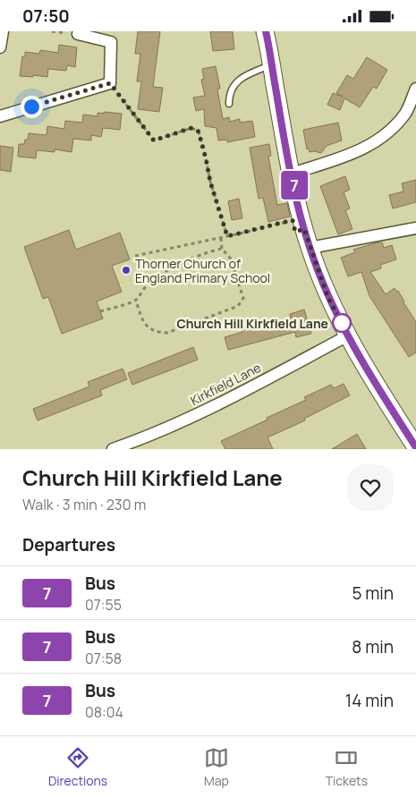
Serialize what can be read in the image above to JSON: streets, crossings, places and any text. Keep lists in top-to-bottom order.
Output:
{
  "streets": {
    "street": ["Kirkfield Lane"]
  },
  "places": ["Thorner Church of England Primary School", "Church Hill Kirkfield Lane"],
  "lines": ["bus line 7"],
  "page": {
    "status": "07:50",
    "on_map": "7",
    "heading": [
      ["Church Hill Kirkfield Lane", "Walk · 3 min · 230 m"],
      "Departures"
    ],
    "list": [
      {
        "mark": "7",
        "name": "Bus",
        "note": "07:55",
        "value": "5 min"
      },
      {
        "mark": "7",
        "name": "Bus",
        "note": "07:58",
        "value": "8 min"
      },
      {
        "mark": "7",
        "name": "Bus",
        "note": "08:04",
        "value": "14 min"
      }
    ],
    "tabs": ["Directions", "Map", "Tickets"]
  }
}
